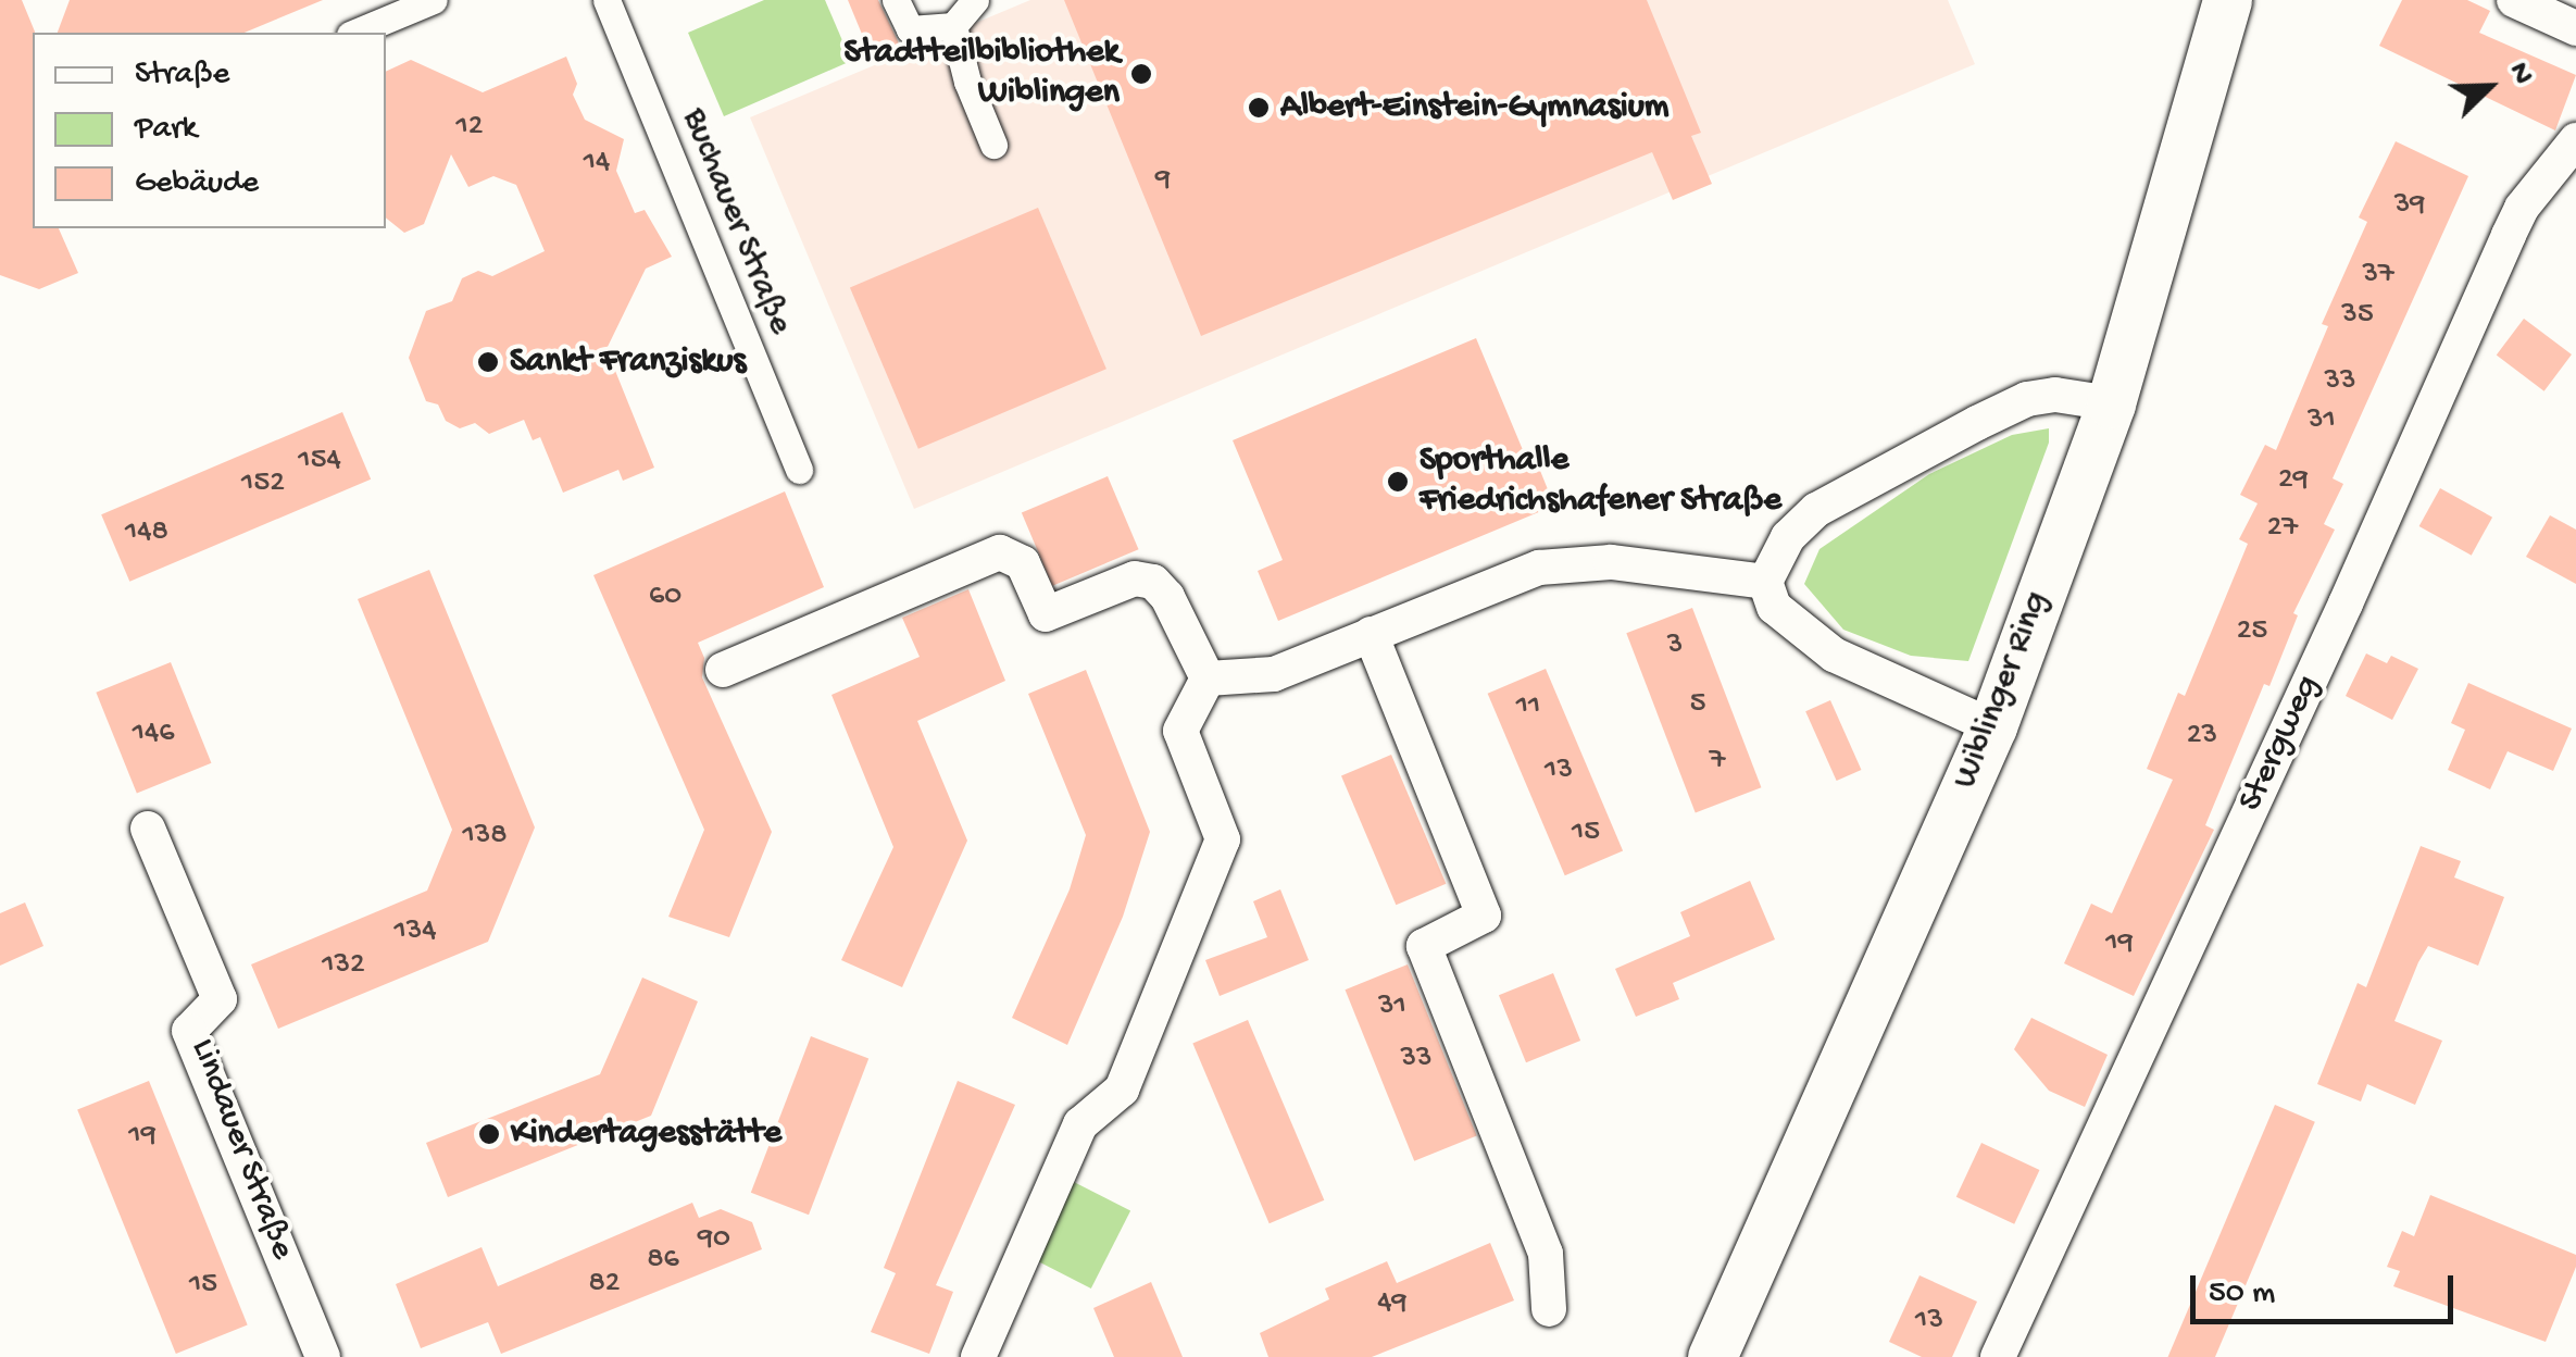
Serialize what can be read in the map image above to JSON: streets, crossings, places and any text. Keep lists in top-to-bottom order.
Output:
{
  "streets": {
    "main road": ["Wiblinger Ring"],
    "street": ["Buchauer Straße", "Stergweg", "Lindauer Straße"]
  },
  "places": [
    "Stadtteilbibliothek Wiblingen",
    "Albert-Einstein-Gymnasium",
    "Sankt Franziskus",
    "Sporthalle Friedrichshafener Straße",
    "Kindertagesstätte"
  ],
  "house_numbers": [
    "12",
    "14",
    "9",
    "39",
    "37",
    "35",
    "33",
    "31",
    "154",
    "29",
    "152",
    "27",
    "148",
    "60",
    "25",
    "3",
    "5",
    "11",
    "146",
    "23",
    "7",
    "13",
    "15",
    "138",
    "134",
    "19",
    "132",
    "31",
    "33",
    "19",
    "90",
    "86",
    "82",
    "15",
    "49",
    "13"
  ],
  "legend": ["Straße", "Park", "Gebäude"],
  "scale_bar": "50 m",
  "north": "top right"
}
